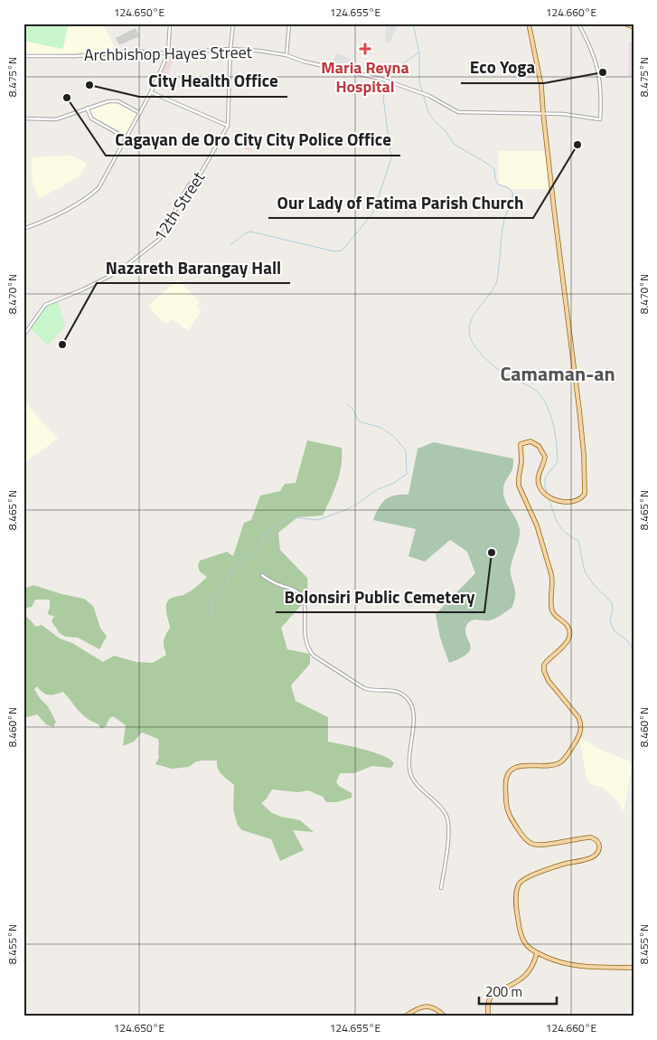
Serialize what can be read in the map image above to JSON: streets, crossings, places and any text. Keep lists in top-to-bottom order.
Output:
{
  "streets": {
    "street": ["Archbishop Hayes Street", "12th Street"]
  },
  "crossings": [
    ["Archbishop Hayes Street", "12th Street"]
  ],
  "districts": ["Camaman-an"],
  "places": {
    "health": ["Maria Reyna Hospital"],
    "other": [
      "Eco Yoga",
      "City Health Office",
      "Cagayan de Oro City City Police Office",
      "Our Lady of Fatima Parish Church",
      "Nazareth Barangay Hall",
      "Bolonsiri Public Cemetery"
    ]
  },
  "scale_bar": "200 m",
  "coordinates": [
    "124.650°E",
    "124.655°E",
    "124.660°E",
    "8.475°N",
    "8.470°N",
    "8.465°N",
    "8.460°N",
    "8.455°N"
  ]
}
